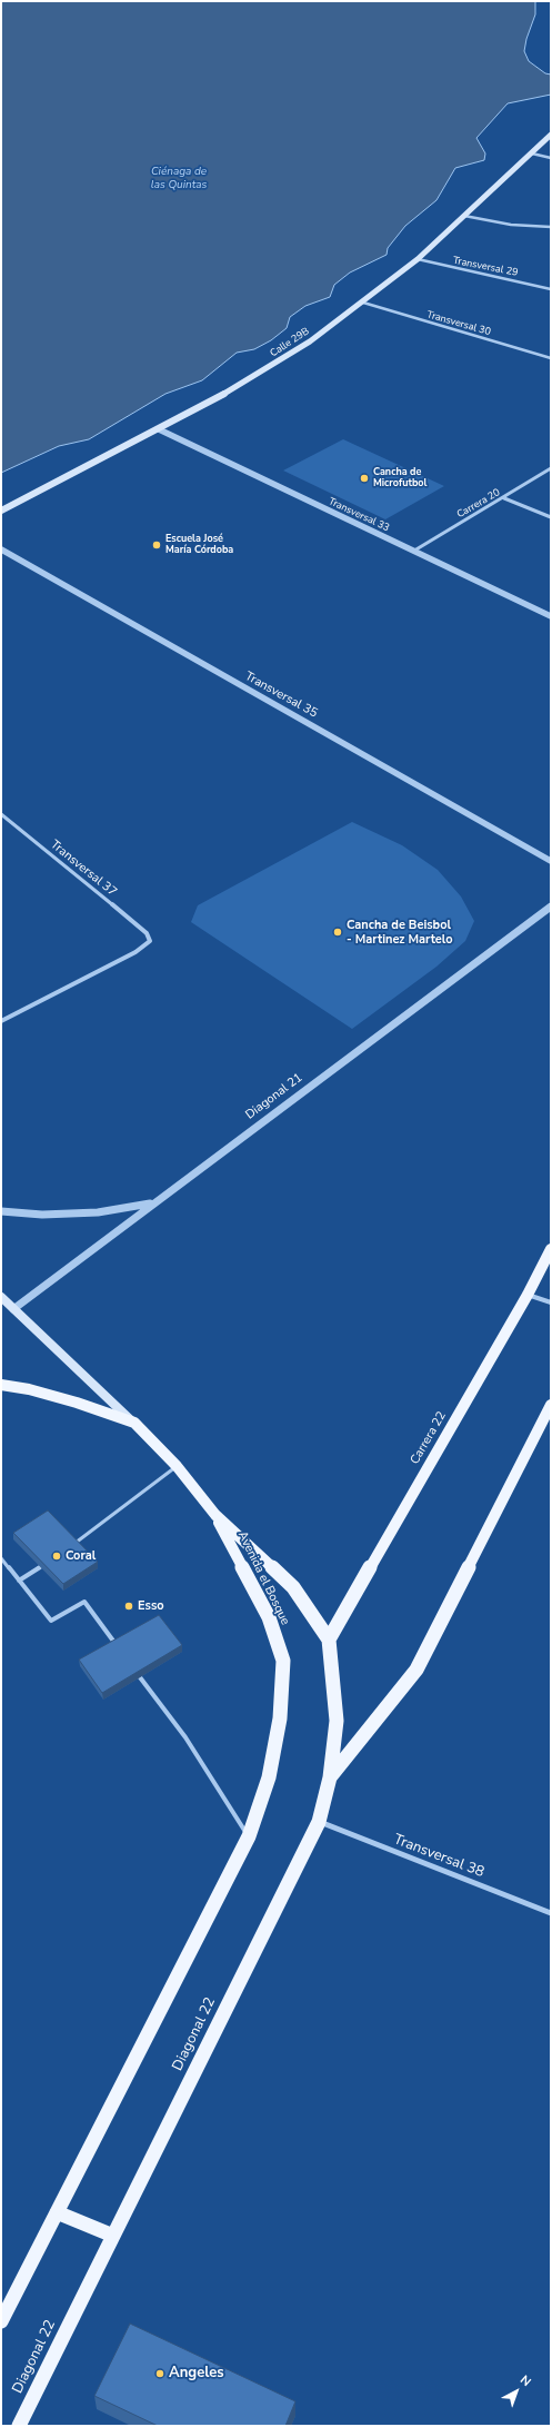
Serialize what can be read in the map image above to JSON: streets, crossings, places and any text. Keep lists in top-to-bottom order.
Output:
{
  "streets": {
    "main road": [
      "Calle 29B",
      "Carrera 22",
      "Avenida el Bosque",
      "Diagonal 22"
    ],
    "street": [
      "Transversal 29",
      "Transversal 30",
      "Carrera 20",
      "Transversal 33",
      "Transversal 35",
      "Transversal 37",
      "Diagonal 21",
      "Transversal 38"
    ]
  },
  "crossings": [
    ["Transversal 29", "Calle 29B"],
    ["Transversal 30", "Calle 29B"],
    ["Calle 29B", "Transversal 33"],
    ["Carrera 20", "Transversal 33"],
    ["Diagonal 21", "Avenida el Bosque"],
    ["Carrera 22", "Avenida el Bosque"],
    ["Carrera 22", "Diagonal 22"],
    ["Avenida el Bosque", "Diagonal 22"],
    ["Transversal 38", "Diagonal 22"]
  ],
  "water": ["Ciénaga de las Quintas"],
  "places": [
    "Cancha de Microfutbol",
    "Escuela José María Córdoba",
    "Cancha de Beisbol - Martinez Martelo",
    "Coral",
    "Esso",
    "Angeles"
  ],
  "north": "top right"
}
